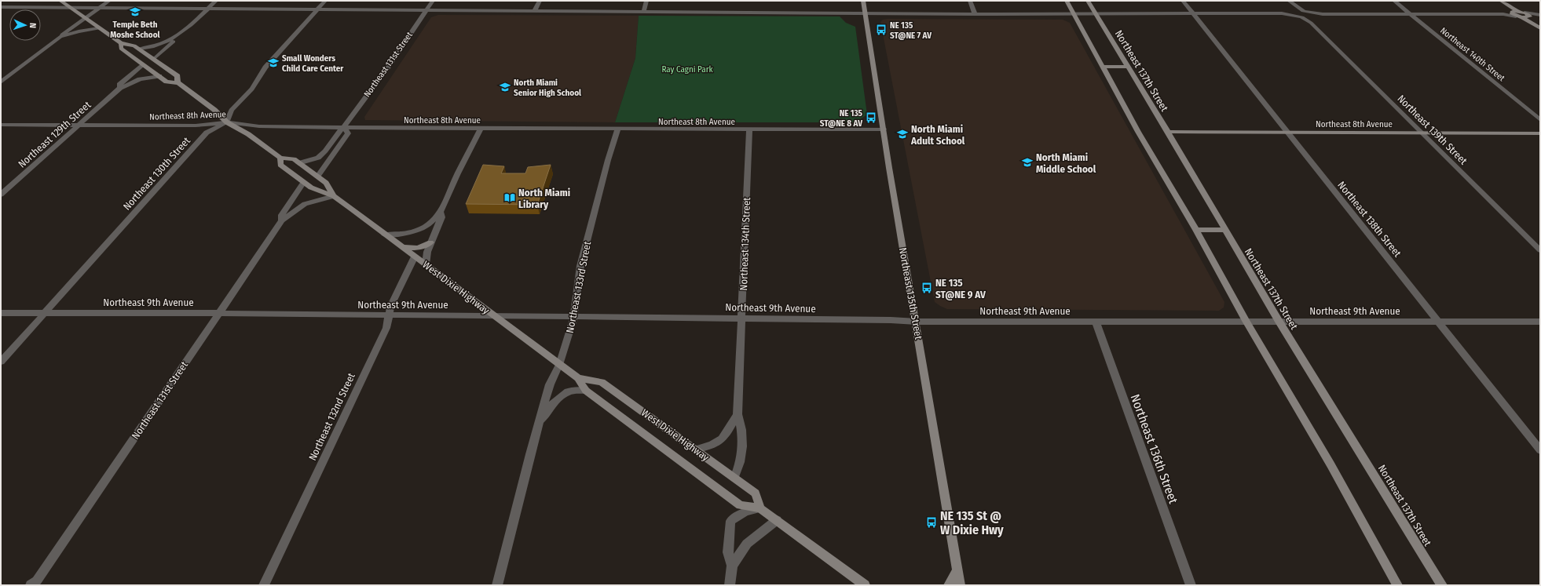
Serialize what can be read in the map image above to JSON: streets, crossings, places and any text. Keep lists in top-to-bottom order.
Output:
{
  "streets": {
    "main road": [
      "Northeast 137th Street",
      "Northeast 8th Avenue",
      "West Dixie Highway",
      "Northeast 135th Street"
    ],
    "street": [
      "Northeast 140th Street",
      "Northeast 131st Street",
      "Northeast 139th Street",
      "Northeast 129th Street",
      "Northeast 130th Street",
      "Northeast 138th Street",
      "Northeast 134th Street",
      "Northeast 133rd Street",
      "Northeast 9th Avenue",
      "Northeast 132nd Street",
      "Northeast 136th Street"
    ]
  },
  "crossings": [
    ["Northeast 131st Street", "Northeast 8th Avenue"],
    ["Northeast 131st Street", "West Dixie Highway"],
    ["Northeast 131st Street", "Northeast 9th Avenue"],
    ["Northeast 137th Street", "Northeast 8th Avenue"],
    ["Northeast 137th Street", "Northeast 9th Avenue"],
    ["Northeast 8th Avenue", "Northeast 139th Street"],
    ["Northeast 8th Avenue", "Northeast 129th Street"],
    ["Northeast 8th Avenue", "Northeast 130th Street"],
    ["Northeast 8th Avenue", "Northeast 138th Street"],
    ["Northeast 8th Avenue", "Northeast 134th Street"],
    ["Northeast 8th Avenue", "West Dixie Highway"],
    ["Northeast 8th Avenue", "Northeast 133rd Street"],
    ["Northeast 8th Avenue", "Northeast 135th Street"],
    ["Northeast 129th Street", "West Dixie Highway"],
    ["Northeast 130th Street", "West Dixie Highway"],
    ["Northeast 130th Street", "Northeast 9th Avenue"],
    ["Northeast 138th Street", "Northeast 9th Avenue"],
    ["Northeast 134th Street", "West Dixie Highway"],
    ["Northeast 134th Street", "Northeast 9th Avenue"],
    ["West Dixie Highway", "Northeast 133rd Street"],
    ["West Dixie Highway", "Northeast 9th Avenue"],
    ["West Dixie Highway", "Northeast 132nd Street"],
    ["Northeast 133rd Street", "Northeast 9th Avenue"],
    ["Northeast 135th Street", "Northeast 9th Avenue"],
    ["Northeast 9th Avenue", "Northeast 132nd Street"],
    ["Northeast 9th Avenue", "Northeast 136th Street"]
  ],
  "parks": ["Ray Cagni Park"],
  "places": {
    "school or university": [
      "Temple Beth Moshe School",
      "Small Wonders Child Care Center",
      "North Miami Senior High School",
      "North Miami Adult School",
      "North Miami Middle School"
    ],
    "bus stop": [
      "NE 135 ST@NE 7 AV",
      "NE 135 ST@NE 8 AV",
      "NE 135 ST@NE 9 AV",
      "NE 135 St @ W Dixie Hwy"
    ],
    "library": ["North Miami Library"]
  },
  "north": "right"
}
